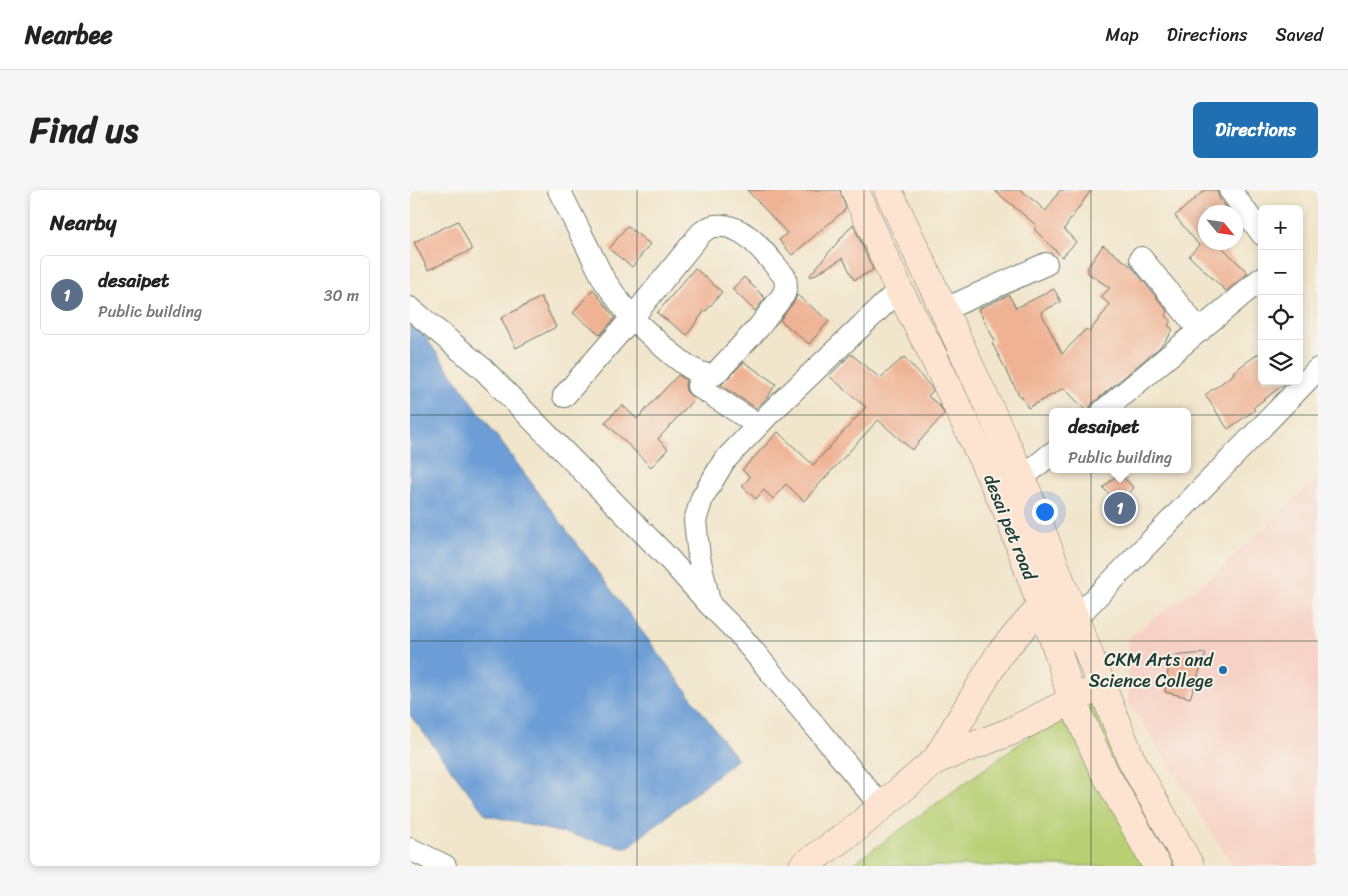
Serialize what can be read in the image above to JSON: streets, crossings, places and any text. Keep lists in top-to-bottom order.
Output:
{
  "streets": {
    "street": ["desai pet road"]
  },
  "places": ["CKM Arts and Science College"],
  "north": "bottom right",
  "page": {
    "header": "Nearbee",
    "nav": ["Map", "Directions", "Saved"],
    "title": "Find us",
    "buttons": "Directions",
    "heading": "Nearby",
    "map_buttons": ["+", "−"],
    "list": [
      {
        "mark": "1",
        "name": "desaipet",
        "note": "Public building",
        "value": "30 m"
      }
    ],
    "popup": ["desaipet", "Public building"],
    "pins": "1"
  }
}
